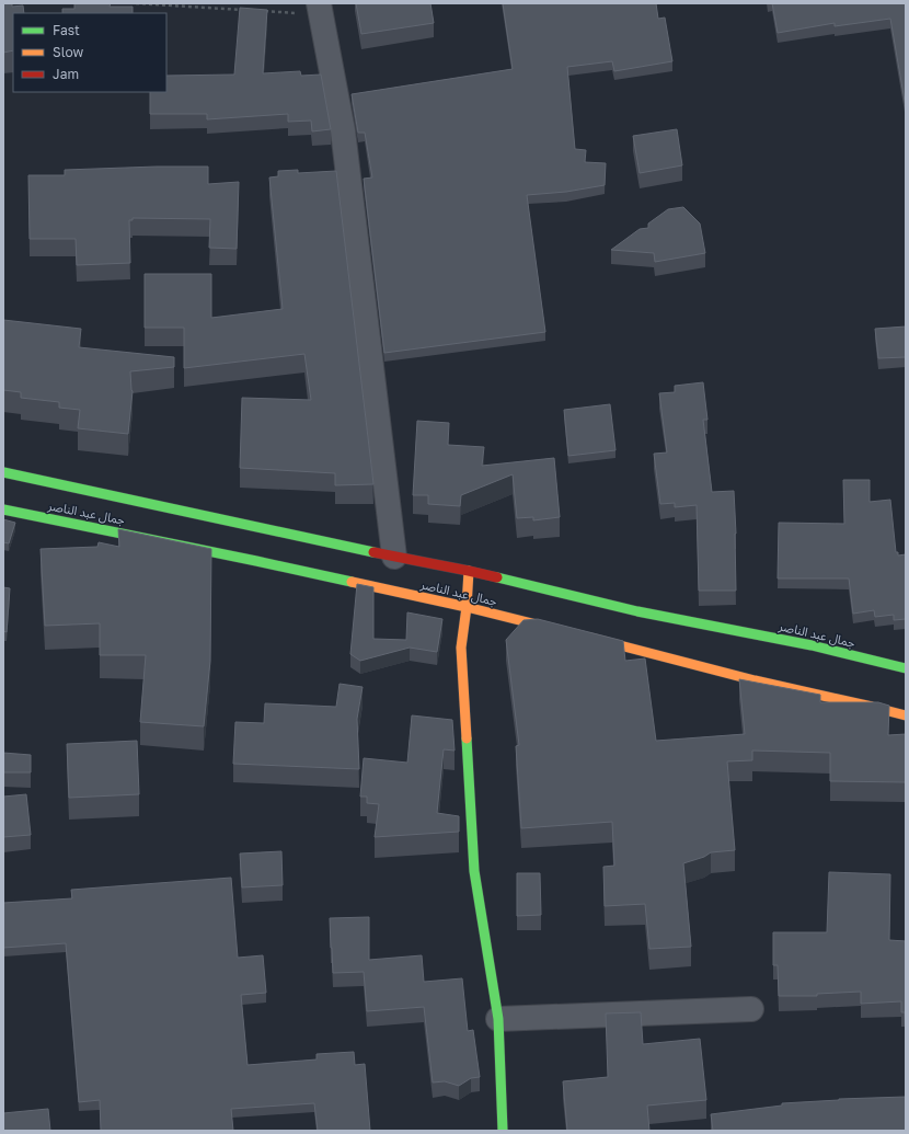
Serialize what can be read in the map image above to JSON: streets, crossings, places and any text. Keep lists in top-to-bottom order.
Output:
{
  "streets": {
    "main road": ["جمال عبد الناصر"]
  },
  "legend": ["Fast", "Slow", "Jam"]
}
